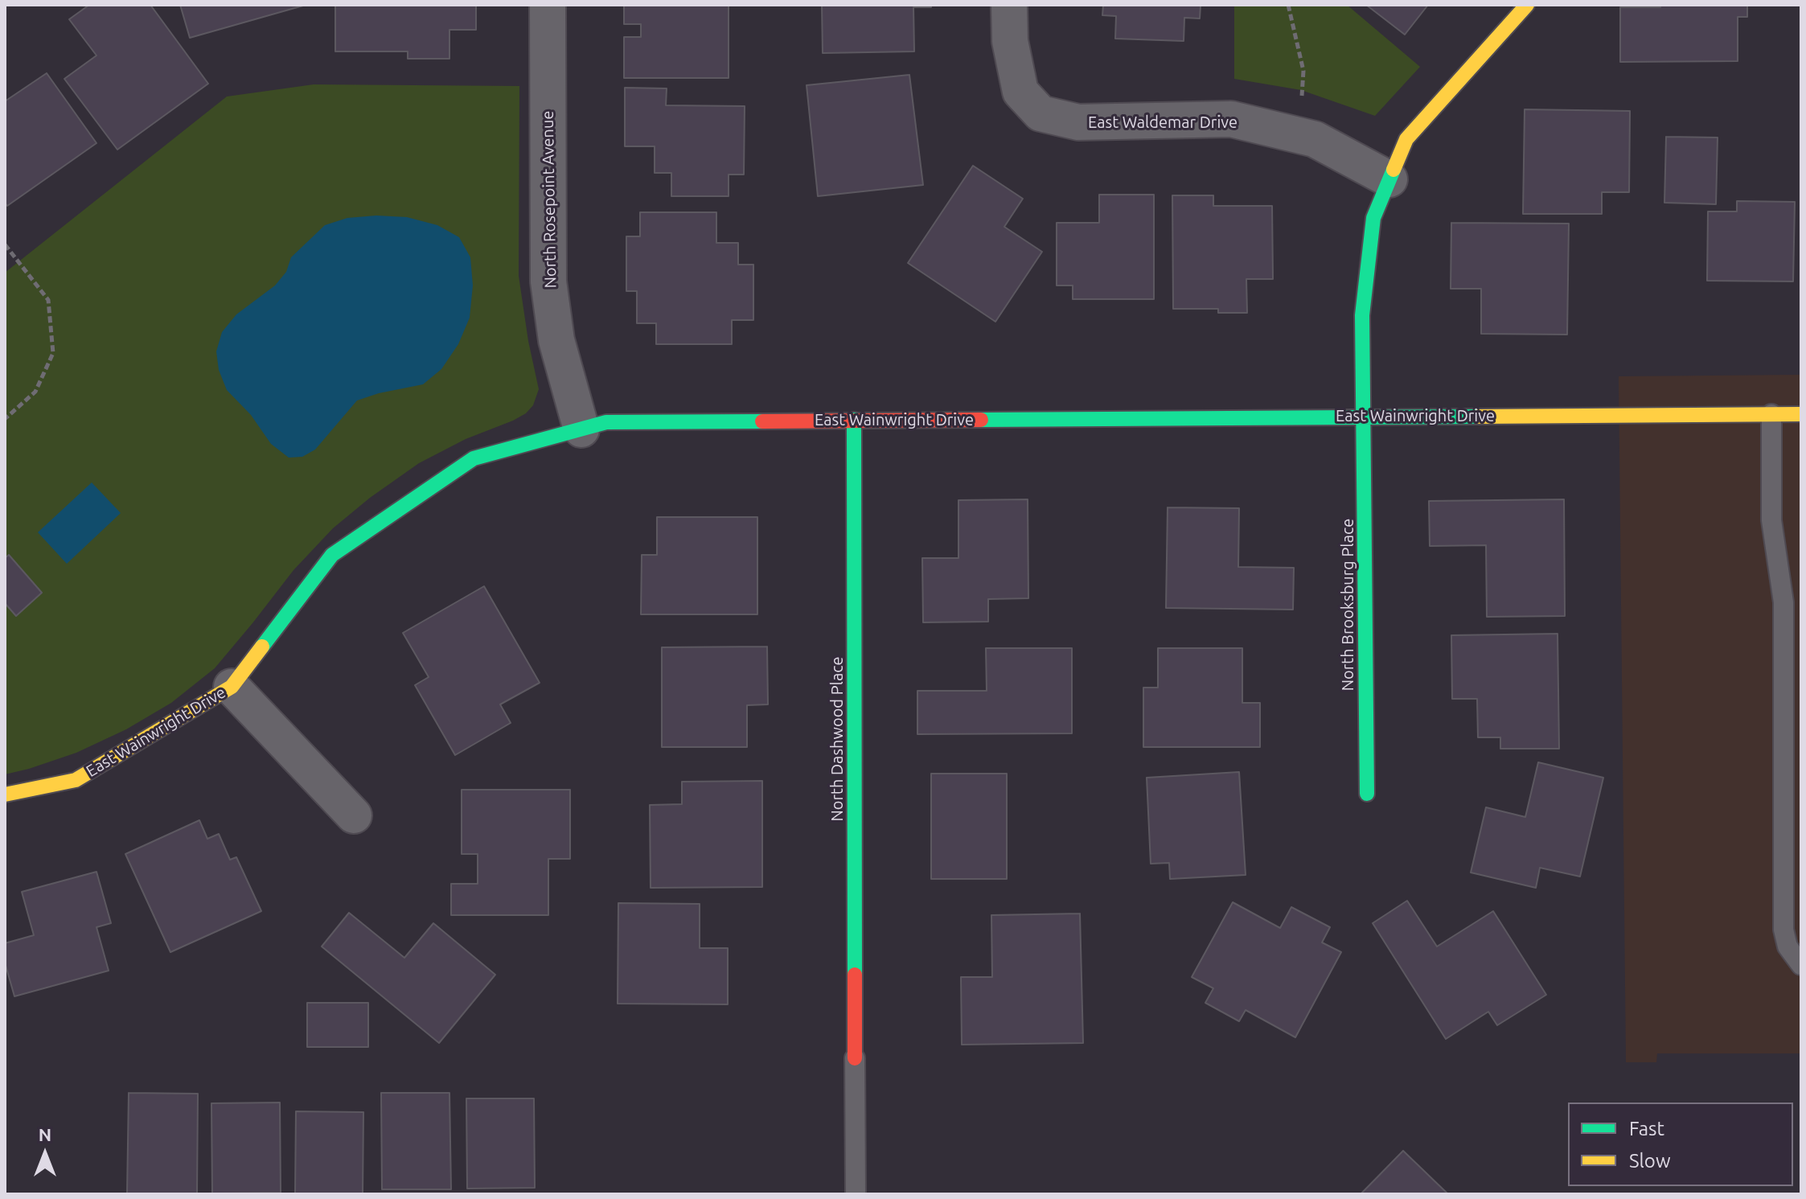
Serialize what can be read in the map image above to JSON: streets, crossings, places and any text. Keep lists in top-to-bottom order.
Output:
{
  "streets": {
    "street": [
      "East Waldemar Drive",
      "North Rosepoint Avenue",
      "East Wainwright Drive",
      "North Brooksburg Place",
      "North Dashwood Place"
    ]
  },
  "crossings": [
    ["East Waldemar Drive", "North Brooksburg Place"],
    ["North Rosepoint Avenue", "East Wainwright Drive"],
    ["East Wainwright Drive", "North Brooksburg Place"],
    ["East Wainwright Drive", "North Dashwood Place"]
  ],
  "legend": ["Fast", "Slow"],
  "north": "top"
}
